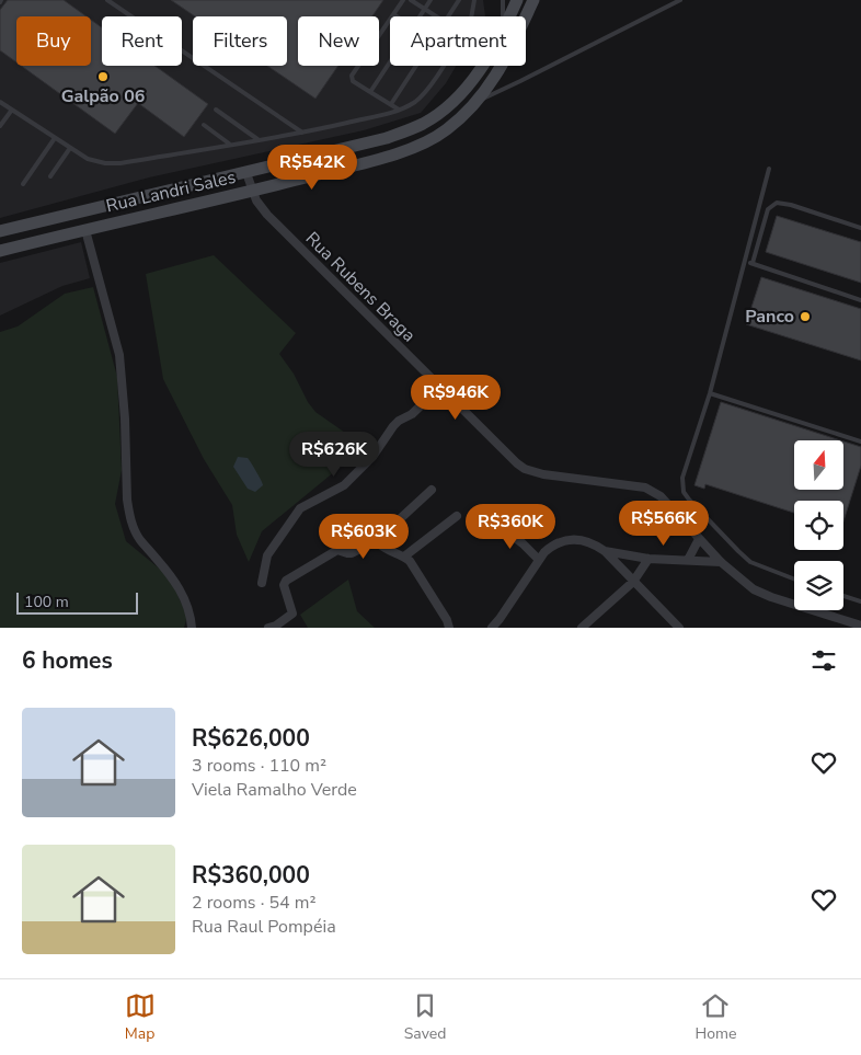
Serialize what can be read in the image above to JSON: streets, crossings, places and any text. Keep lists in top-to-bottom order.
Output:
{
  "streets": {
    "street": ["Rua Landri Sales", "Rua Rubens Braga"]
  },
  "crossings": [
    ["Rua Landri Sales", "Rua Rubens Braga"]
  ],
  "places": ["Galpão 06", "Panco"],
  "scale_bar": "100 m",
  "north": "top",
  "page": {
    "chip": [
      "Buy",
      "Rent",
      "Filters",
      "New",
      "Apartment"
    ],
    "price": [
      "R$542K",
      "R$946K",
      "R$626K",
      "R$566K",
      "R$360K",
      "R$603K"
    ],
    "scale": "100 m",
    "heading": "6 homes",
    "list": [
      {
        "name": "R$626,000",
        "note": "3 rooms · 110 m² · Viela Ramalho Verde"
      },
      {
        "name": "R$360,000",
        "note": "2 rooms · 54 m² · Rua Raul Pompéia"
      }
    ],
    "tabs": ["Map", "Saved", "Home"]
  }
}
